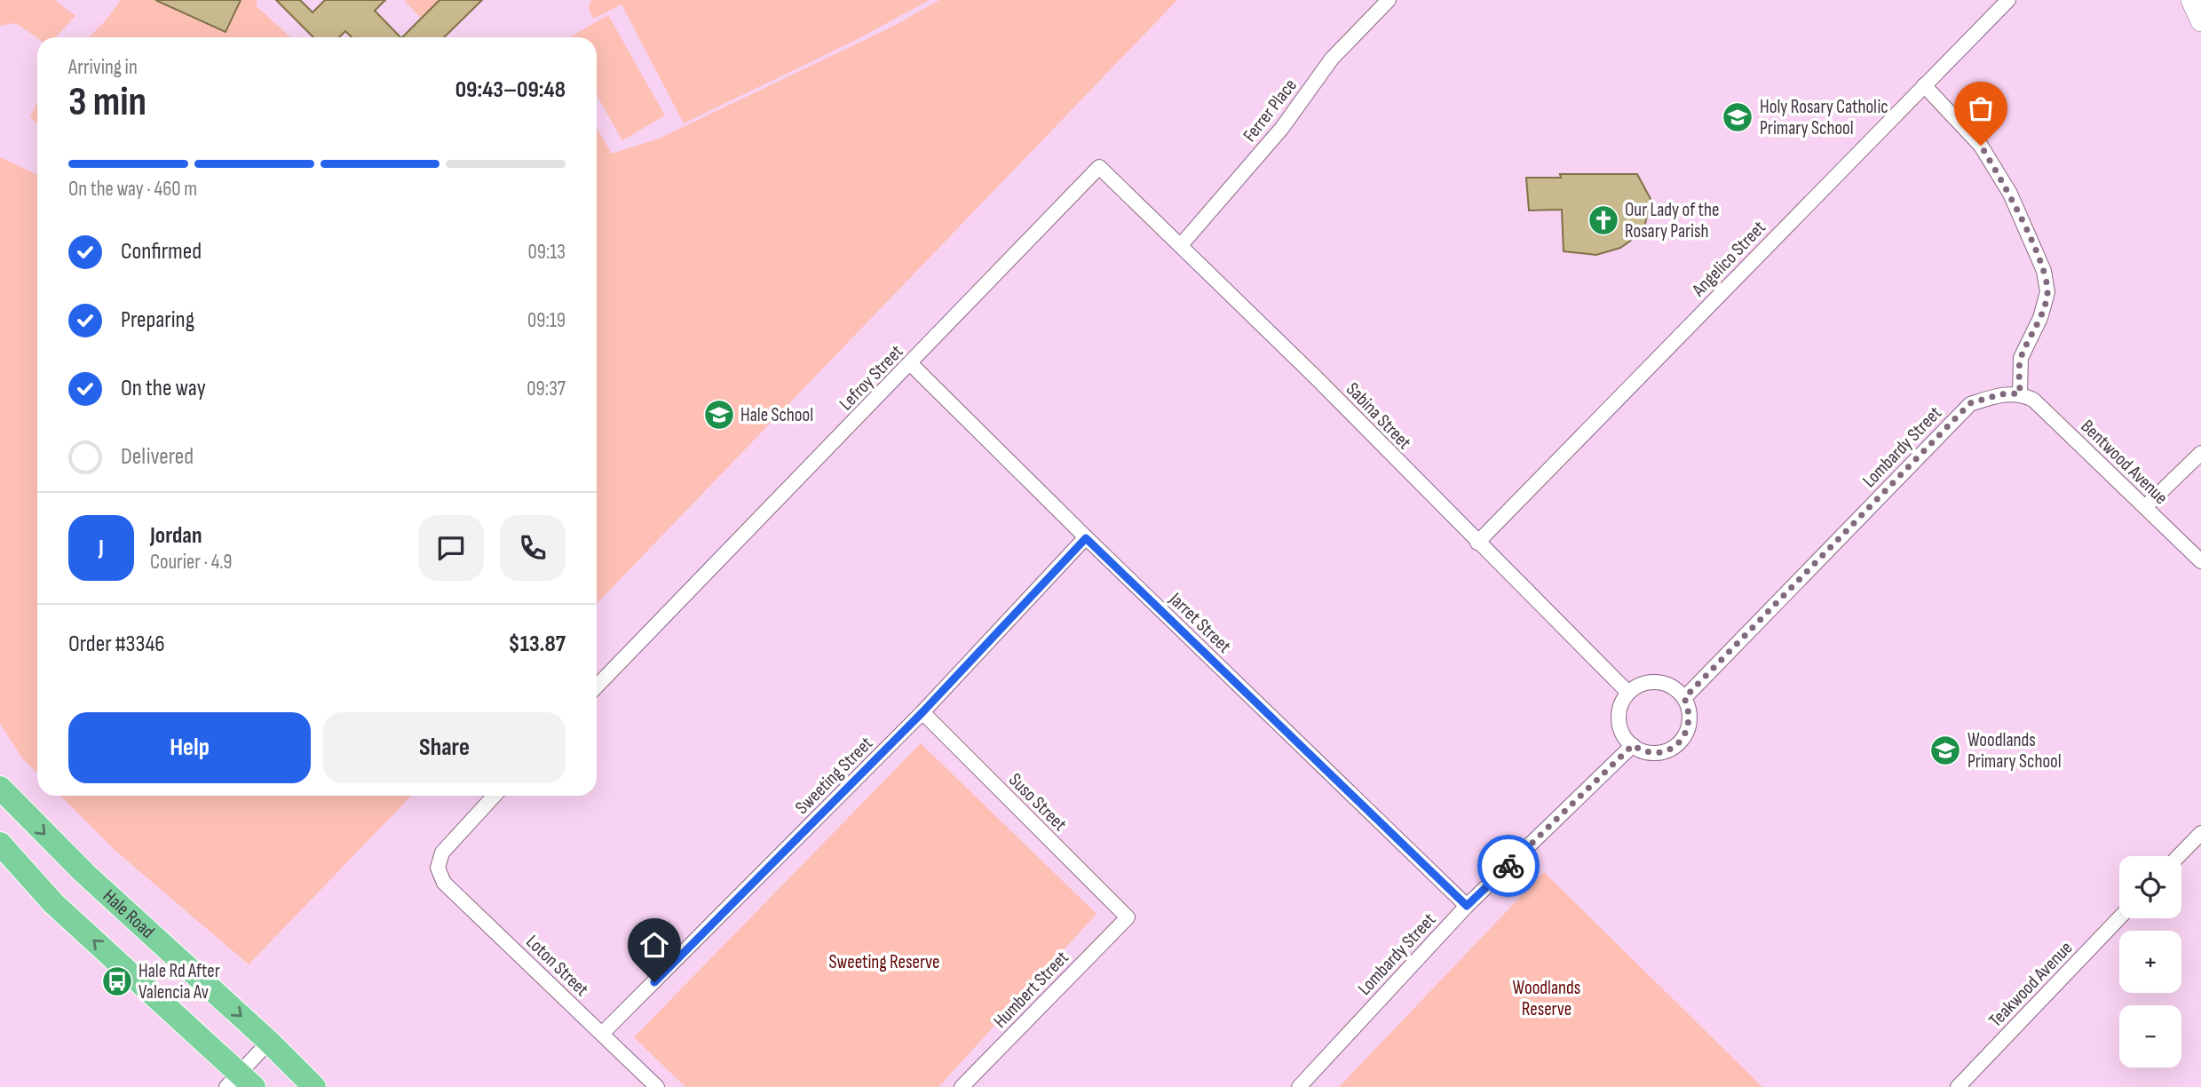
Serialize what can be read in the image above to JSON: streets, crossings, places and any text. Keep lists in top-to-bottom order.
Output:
{
  "streets": {
    "main road": ["Hale Road"],
    "street": [
      "Ferrer Place",
      "Angelico Street",
      "Lefroy Street",
      "Sabina Street",
      "Lombardy Street",
      "Bentwood Avenue",
      "Jarret Street",
      "Sweeting Street",
      "Suso Street",
      "Loton Street",
      "Teakwood Avenue",
      "Humbert Street"
    ]
  },
  "crossings": [
    ["Ferrer Place", "Sabina Street"],
    ["Angelico Street", "Sabina Street"],
    ["Lefroy Street", "Sabina Street"],
    ["Lefroy Street", "Jarret Street"],
    ["Sabina Street", "Lombardy Street"],
    ["Lombardy Street", "Bentwood Avenue"],
    ["Lombardy Street", "Jarret Street"],
    ["Jarret Street", "Sweeting Street"],
    ["Sweeting Street", "Suso Street"],
    ["Sweeting Street", "Loton Street"],
    ["Suso Street", "Humbert Street"]
  ],
  "parks": ["Sweeting Reserve", "Woodlands Reserve"],
  "places": {
    "school or university": ["Holy Rosary Catholic Primary School", "Hale School", "Woodlands Primary School"],
    "church": ["Our Lady of the Rosary Parish"],
    "bus stop": ["Hale Rd After Valencia Av"]
  },
  "page": {
    "heading": ["3 min", "Arriving in", "09:43–09:48"],
    "panel": [
      "Jordan",
      "Courier · 4.9",
      "Order #3346",
      "$13.87"
    ],
    "bar": "On the way · 460 m",
    "list": [
      ["Confirmed", "09:13"],
      ["Preparing", "09:19"],
      ["On the way", "09:37"],
      "Delivered"
    ],
    "round": "J",
    "buttons": ["Help", "Share"],
    "map_buttons": ["+", "−"]
  }
}
